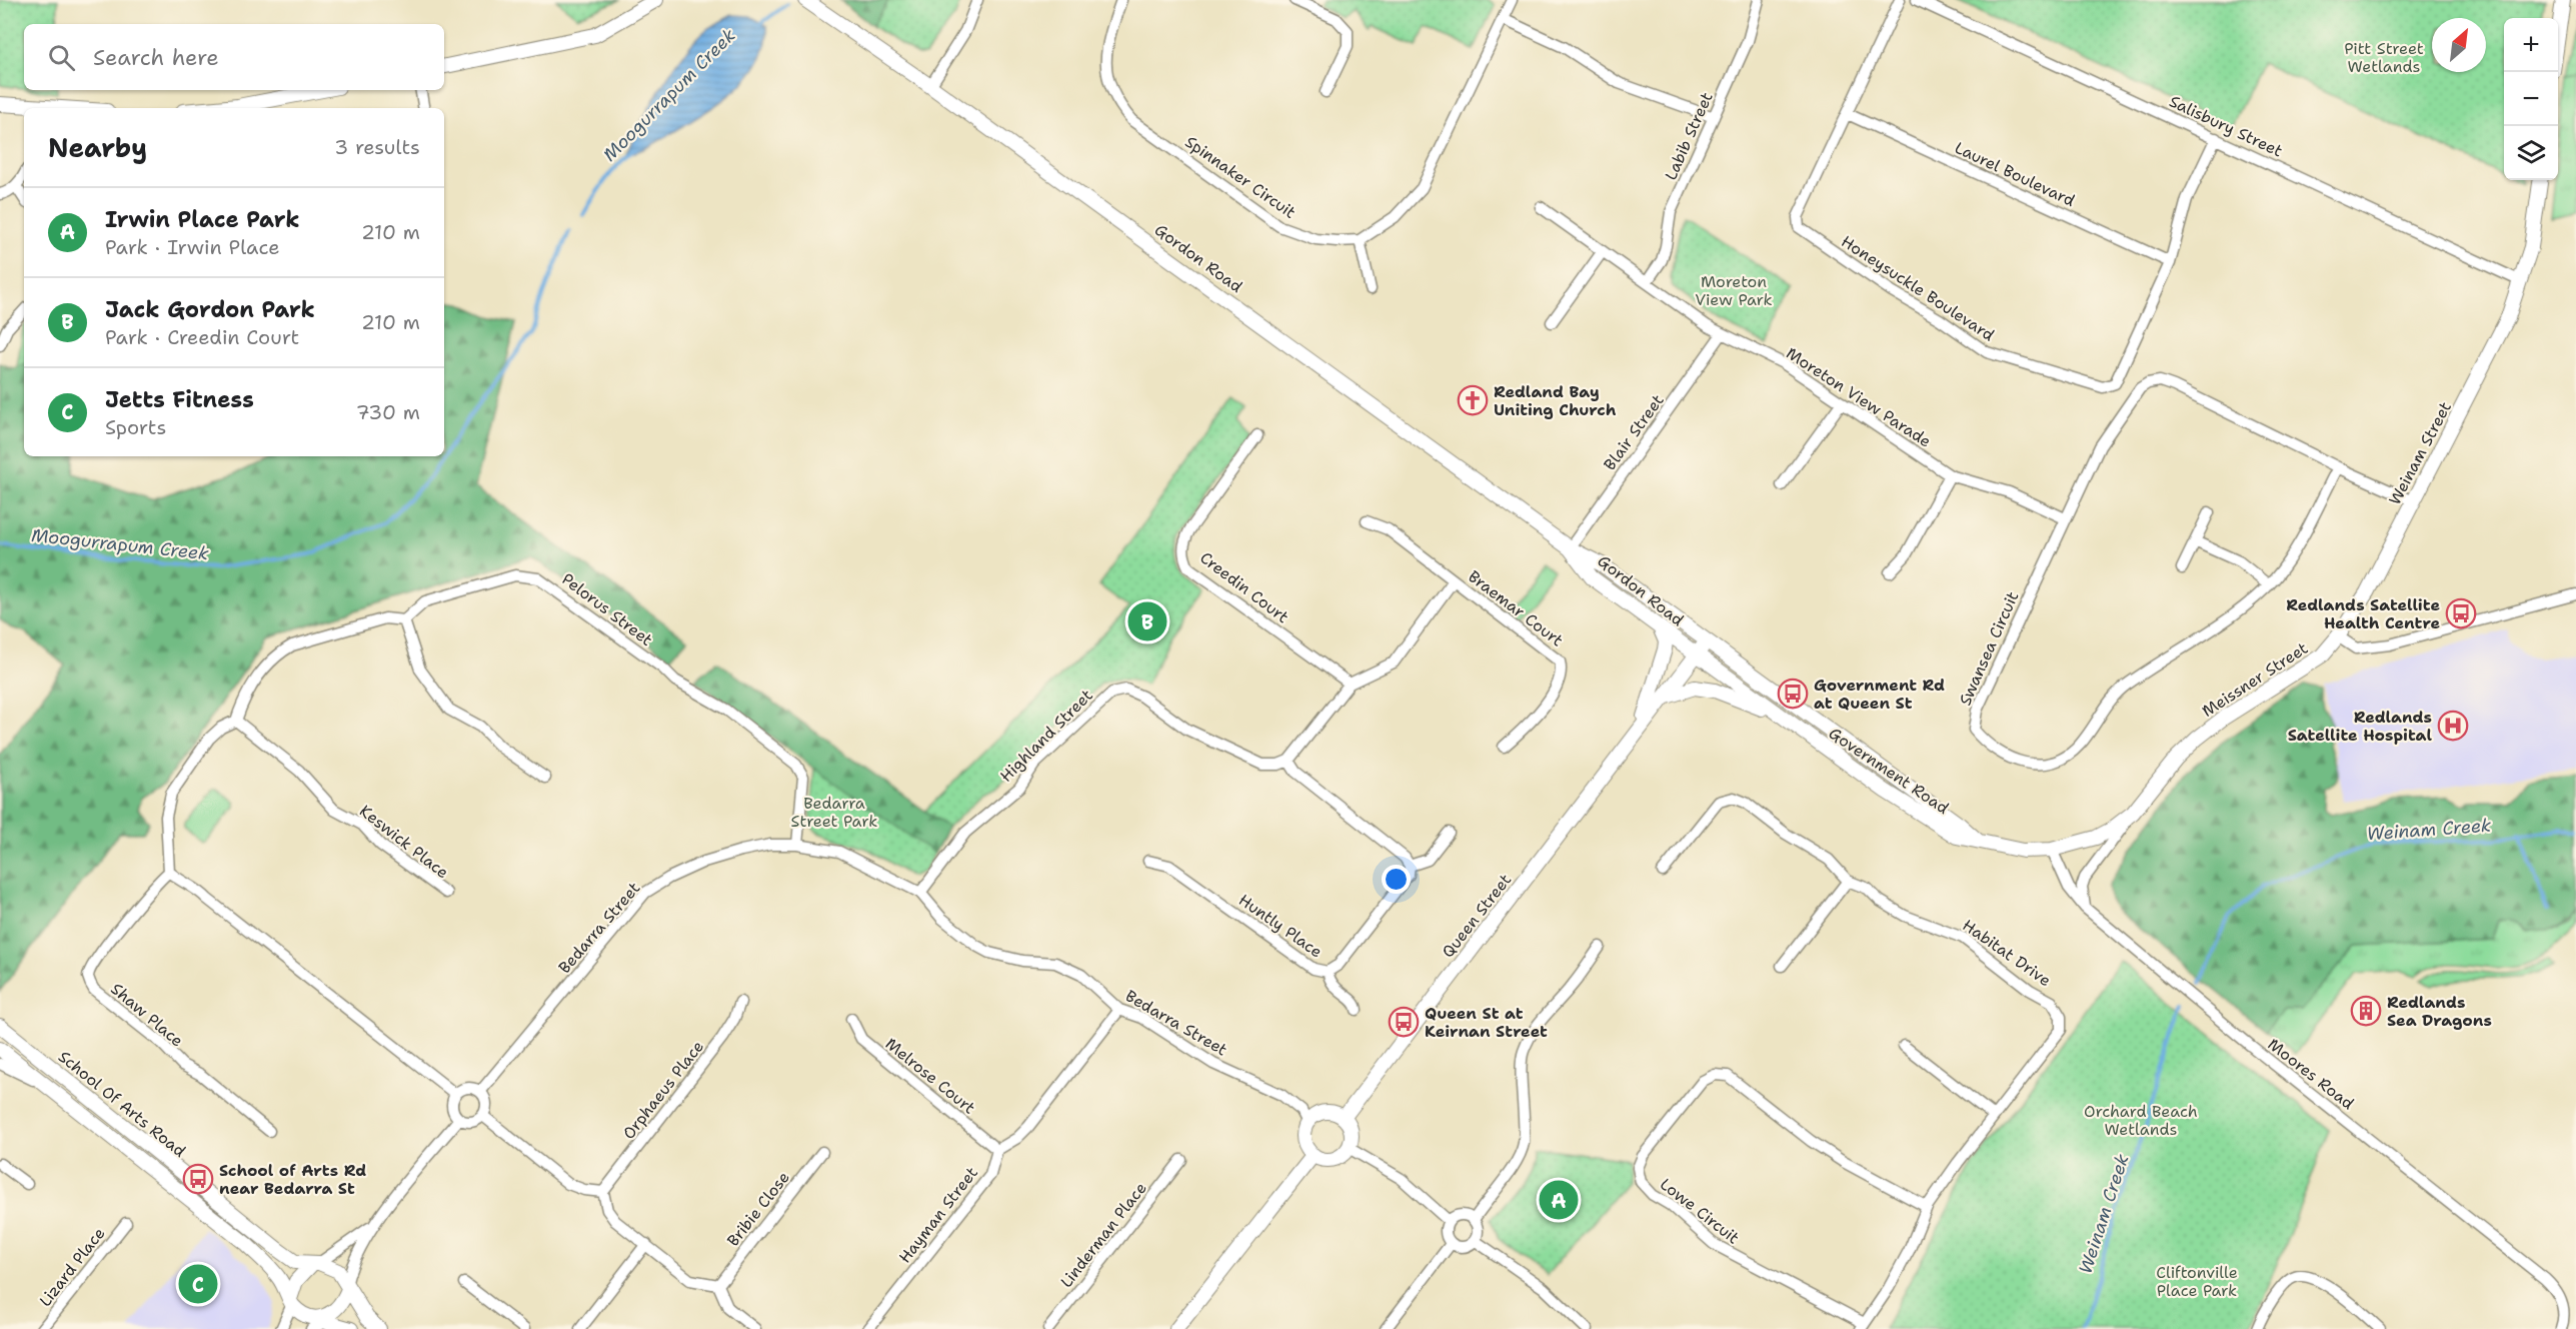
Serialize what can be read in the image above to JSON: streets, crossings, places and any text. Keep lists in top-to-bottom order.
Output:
{
  "streets": {
    "street": [
      "Salisbury Street",
      "Labib Street",
      "Laurel Boulevard",
      "Spinnaker Circuit",
      "Gordon Road",
      "Honeysuckle Boulevard",
      "Moreton View Parade",
      "Blair Street",
      "Weinam Street",
      "Creedin Court",
      "Braemar Court",
      "Pelorus Street",
      "Swansea Circuit",
      "Meissner Street",
      "Highland Street",
      "Government Road",
      "Keswick Place",
      "Queen Street",
      "Huntly Place",
      "Bedarra Street",
      "Habitat Drive",
      "Shaw Place",
      "Moores Road",
      "Melrose Court",
      "Orphaeus Place",
      "School Of Arts Road",
      "Bribie Close",
      "Lowe Circuit",
      "Hayman Street",
      "Linderman Place",
      "Lizard Place"
    ]
  },
  "crossings": [
    ["Salisbury Street", "Honeysuckle Boulevard"],
    ["Salisbury Street", "Weinam Street"],
    ["Labib Street", "Moreton View Parade"],
    ["Laurel Boulevard", "Honeysuckle Boulevard"],
    ["Gordon Road", "Blair Street"],
    ["Gordon Road", "Government Road"],
    ["Gordon Road", "Queen Street"],
    ["Moreton View Parade", "Blair Street"],
    ["Moreton View Parade", "Swansea Circuit"],
    ["Weinam Street", "Swansea Circuit"],
    ["Weinam Street", "Meissner Street"],
    ["Pelorus Street", "Bedarra Street"],
    ["Meissner Street", "Government Road"],
    ["Meissner Street", "Moores Road"],
    ["Highland Street", "Bedarra Street"],
    ["Government Road", "Queen Street"],
    ["Government Road", "Moores Road"],
    ["Queen Street", "Bedarra Street"],
    ["Habitat Drive", "Lowe Circuit"],
    ["Melrose Court", "Hayman Street"]
  ],
  "water": ["Moogurrapum Creek", "Weinam Creek"],
  "parks": [
    "Pitt Street Wetlands",
    "Moreton View Park",
    "Bedarra Street Park",
    "Orchard Beach Wetlands",
    "Cliftonville Place Park"
  ],
  "places": {
    "church": ["Redland Bay Uniting Church"],
    "bus stop": [
      "Redlands Satellite Health Centre",
      "Government Rd at Queen St",
      "Queen St at Keirnan Street",
      "School of Arts Rd near Bedarra St"
    ],
    "hospital": ["Redlands Satellite Hospital"],
    "building": ["Redlands Sea Dragons"]
  },
  "north": "top right",
  "page": {
    "map_buttons": ["+", "−"],
    "search": "Search here",
    "heading": ["Nearby", "3 results"],
    "list": [
      {
        "mark": "A",
        "name": "Irwin Place Park",
        "note": "Park · Irwin Place",
        "value": "210 m"
      },
      {
        "mark": "B",
        "name": "Jack Gordon Park",
        "note": "Park · Creedin Court",
        "value": "210 m"
      },
      {
        "mark": "C",
        "name": "Jetts Fitness",
        "note": "Sports",
        "value": "730 m"
      }
    ],
    "pins": ["B", "A", "C"]
  }
}
